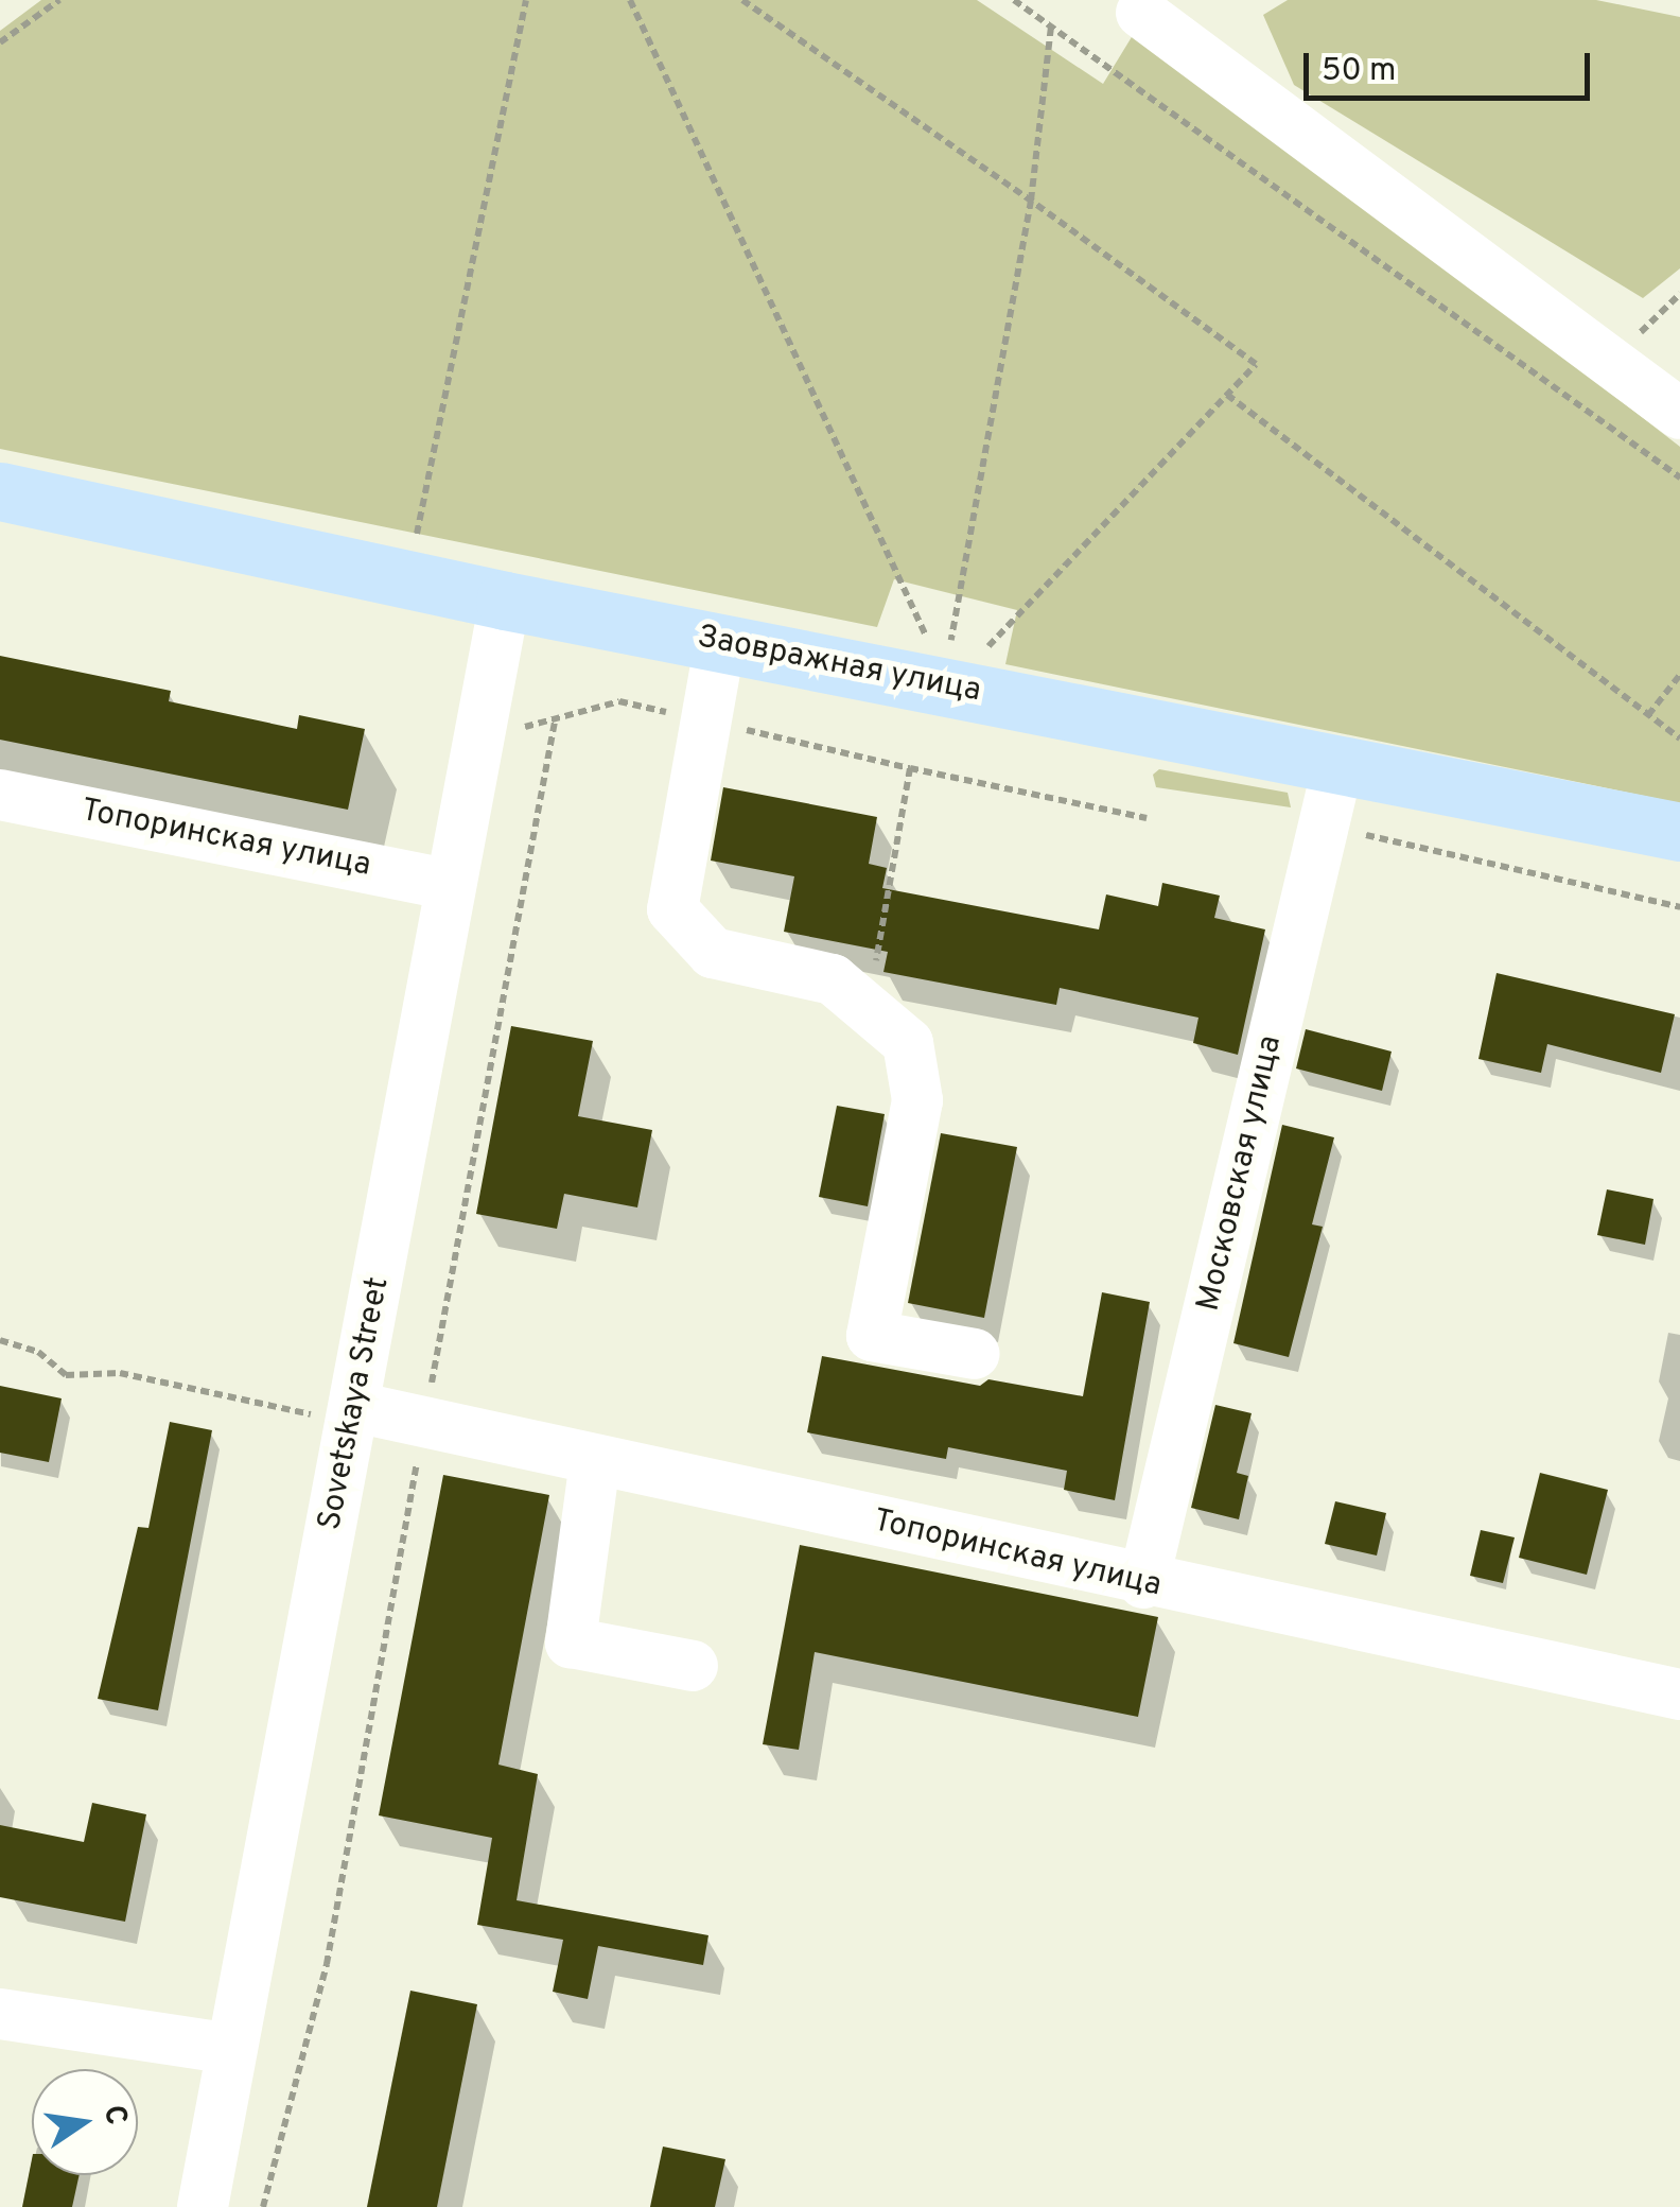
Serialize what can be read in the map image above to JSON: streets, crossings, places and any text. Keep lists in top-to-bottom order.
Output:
{
  "streets": {
    "main road": ["Заовражная улица"],
    "street": ["Топоринская улица", "Московская улица", "Sovetskaya Street"]
  },
  "crossings": [
    ["Заовражная улица", "Московская улица"],
    ["Заовражная улица", "Sovetskaya Street"],
    ["Топоринская улица", "Московская улица"],
    ["Топоринская улица", "Sovetskaya Street"]
  ],
  "scale_bar": "50 m",
  "north": "right"
}
